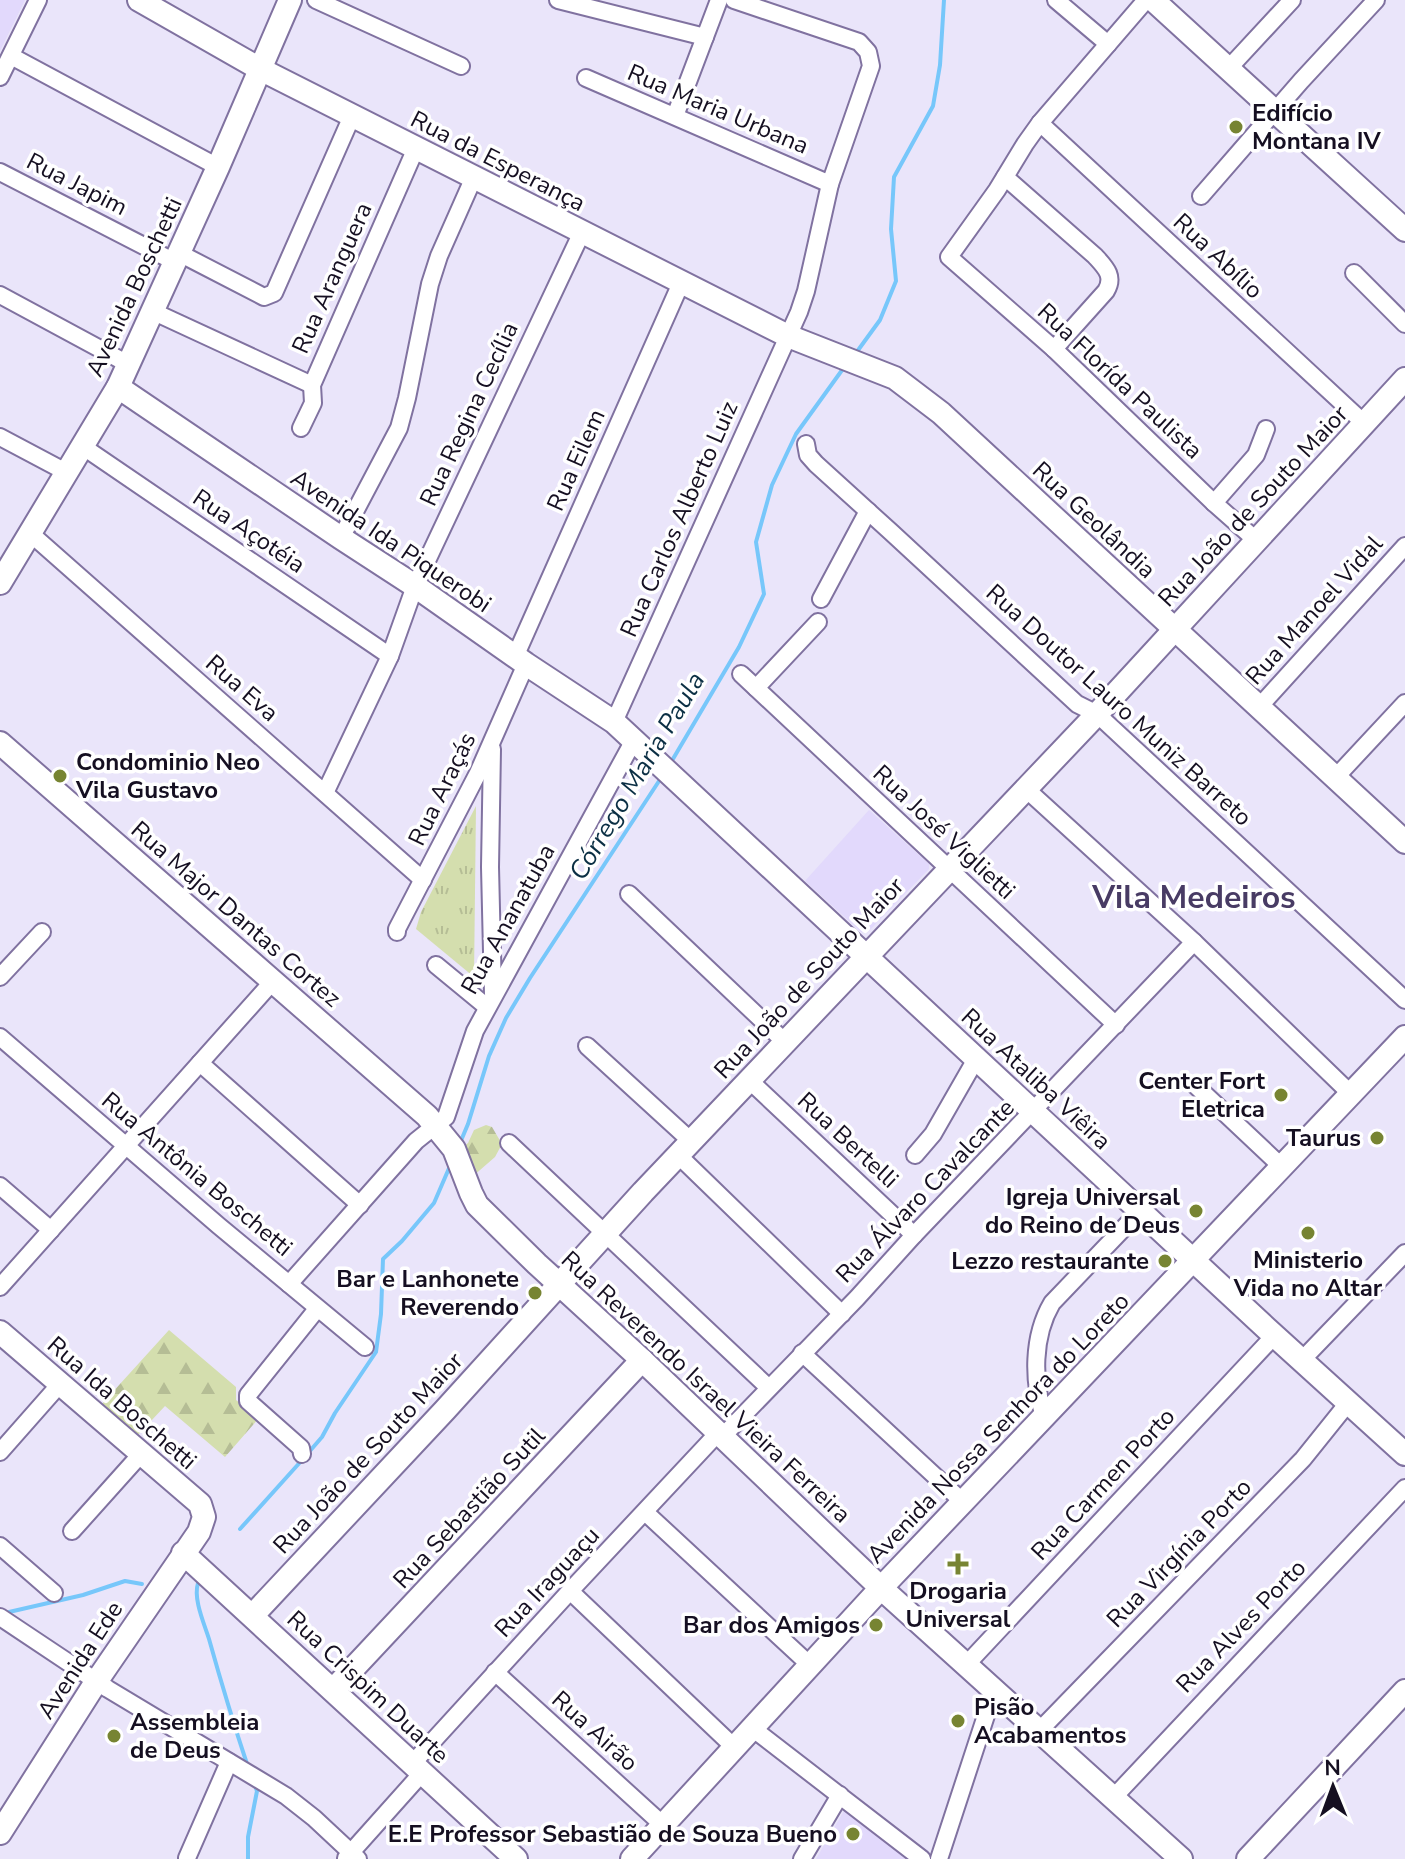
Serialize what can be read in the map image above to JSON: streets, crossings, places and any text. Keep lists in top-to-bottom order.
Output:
{
  "streets": {
    "street": [
      "Rua Maria Urbana",
      "Rua da Esperança",
      "Rua Japim",
      "Rua Abílio",
      "Rua Aranguera",
      "Avenida Boschetti",
      "Rua Florída Paulista",
      "Rua Regina Cecília",
      "Rua Eilem",
      "Rua João de Souto Maior",
      "Rua Carlos Alberto Luiz",
      "Rua Geolândia",
      "Rua Açotéia",
      "Avenida Ida Piquerobi",
      "Rua Manoel Vidal",
      "Rua Eva",
      "Rua Doutor Lauro Muniz Barreto",
      "Rua Araçás",
      "Rua José Viglietti",
      "Rua Major Dantas Cortez",
      "Rua Ananatuba",
      "Rua Ataliba Viêira",
      "Rua Bertelli",
      "Rua Antônia Boschetti",
      "Rua Álvaro Cavalcante",
      "Rua Reverendo Israel Vieira Ferreira",
      "Rua Ida Boschetti",
      "Avenida Nossa Senhora do Loreto",
      "Rua Carmen Porto",
      "Rua Sebastião Sutil",
      "Rua Virgínia Porto",
      "Rua Iraguaçu",
      "Rua Alves Porto",
      "Avenida Ede",
      "Rua Crispim Duarte",
      "Rua Airão"
    ]
  },
  "crossings": [
    ["Rua Maria Urbana", "Rua Carlos Alberto Luiz"],
    ["Rua da Esperança", "Rua Japim"],
    ["Rua da Esperança", "Rua Aranguera"],
    ["Rua da Esperança", "Avenida Boschetti"],
    ["Rua da Esperança", "Rua Regina Cecília"],
    ["Rua da Esperança", "Rua Eilem"],
    ["Rua da Esperança", "Rua Carlos Alberto Luiz"],
    ["Rua da Esperança", "Rua Geolândia"],
    ["Rua Japim", "Avenida Boschetti"],
    ["Rua Abílio", "Rua João de Souto Maior"],
    ["Avenida Boschetti", "Rua Açotéia"],
    ["Avenida Boschetti", "Avenida Ida Piquerobi"],
    ["Avenida Boschetti", "Rua Eva"],
    ["Rua Florída Paulista", "Rua João de Souto Maior"],
    ["Rua Regina Cecília", "Rua Açotéia"],
    ["Rua Regina Cecília", "Avenida Ida Piquerobi"],
    ["Rua Regina Cecília", "Rua Eva"],
    ["Rua Eilem", "Avenida Ida Piquerobi"],
    ["Rua Eilem", "Rua Araçás"],
    ["Rua João de Souto Maior", "Rua Geolândia"],
    ["Rua João de Souto Maior", "Rua Doutor Lauro Muniz Barreto"],
    ["Rua João de Souto Maior", "Rua José Viglietti"],
    ["Rua João de Souto Maior", "Rua Ataliba Viêira"],
    ["Rua João de Souto Maior", "Rua Bertelli"],
    ["Rua João de Souto Maior", "Rua Reverendo Israel Vieira Ferreira"],
    ["Rua João de Souto Maior", "Rua Crispim Duarte"],
    ["Rua Carlos Alberto Luiz", "Avenida Ida Piquerobi"],
    ["Rua Geolândia", "Rua Manoel Vidal"],
    ["Avenida Ida Piquerobi", "Rua Araçás"],
    ["Avenida Ida Piquerobi", "Rua Ananatuba"],
    ["Avenida Ida Piquerobi", "Rua Ataliba Viêira"],
    ["Rua Eva", "Rua Araçás"],
    ["Rua José Viglietti", "Rua Álvaro Cavalcante"],
    ["Rua Major Dantas Cortez", "Rua Ananatuba"],
    ["Rua Major Dantas Cortez", "Rua Reverendo Israel Vieira Ferreira"],
    ["Rua Ananatuba", "Rua Ataliba Viêira"],
    ["Rua Ananatuba", "Rua Antônia Boschetti"],
    ["Rua Ananatuba", "Rua Reverendo Israel Vieira Ferreira"],
    ["Rua Ataliba Viêira", "Rua Álvaro Cavalcante"],
    ["Rua Ataliba Viêira", "Avenida Nossa Senhora do Loreto"],
    ["Rua Ataliba Viêira", "Rua Carmen Porto"],
    ["Rua Ataliba Viêira", "Rua Virgínia Porto"],
    ["Rua Bertelli", "Rua Álvaro Cavalcante"],
    ["Rua Álvaro Cavalcante", "Rua Reverendo Israel Vieira Ferreira"],
    ["Rua Álvaro Cavalcante", "Rua Iraguaçu"],
    ["Rua Reverendo Israel Vieira Ferreira", "Avenida Nossa Senhora do Loreto"],
    ["Rua Reverendo Israel Vieira Ferreira", "Rua Carmen Porto"],
    ["Rua Reverendo Israel Vieira Ferreira", "Rua Sebastião Sutil"],
    ["Rua Reverendo Israel Vieira Ferreira", "Rua Virgínia Porto"],
    ["Rua Reverendo Israel Vieira Ferreira", "Rua Iraguaçu"],
    ["Rua Reverendo Israel Vieira Ferreira", "Rua Alves Porto"],
    ["Rua Ida Boschetti", "Avenida Ede"],
    ["Avenida Nossa Senhora do Loreto", "Rua Airão"],
    ["Rua Sebastião Sutil", "Rua Crispim Duarte"],
    ["Rua Iraguaçu", "Rua Crispim Duarte"],
    ["Rua Iraguaçu", "Rua Airão"],
    ["Avenida Ede", "Rua Crispim Duarte"]
  ],
  "districts": ["Vila Medeiros"],
  "water": ["Córrego Maria Paula"],
  "places": {
    "other": [
      "Edifício Montana IV",
      "Condominio Neo Vila Gustavo",
      "Center Fort Eletrica",
      "Taurus",
      "Igreja Universal do Reino de Deus",
      "Ministerio Vida no Altar",
      "Lezzo restaurante",
      "Bar e Lanhonete Reverendo",
      "Bar dos Amigos",
      "Pisão Acabamentos",
      "Assembleia de Deus",
      "E.E Professor Sebastião de Souza Bueno"
    ],
    "health": ["Drogaria Universal"]
  },
  "north": "top"
}
